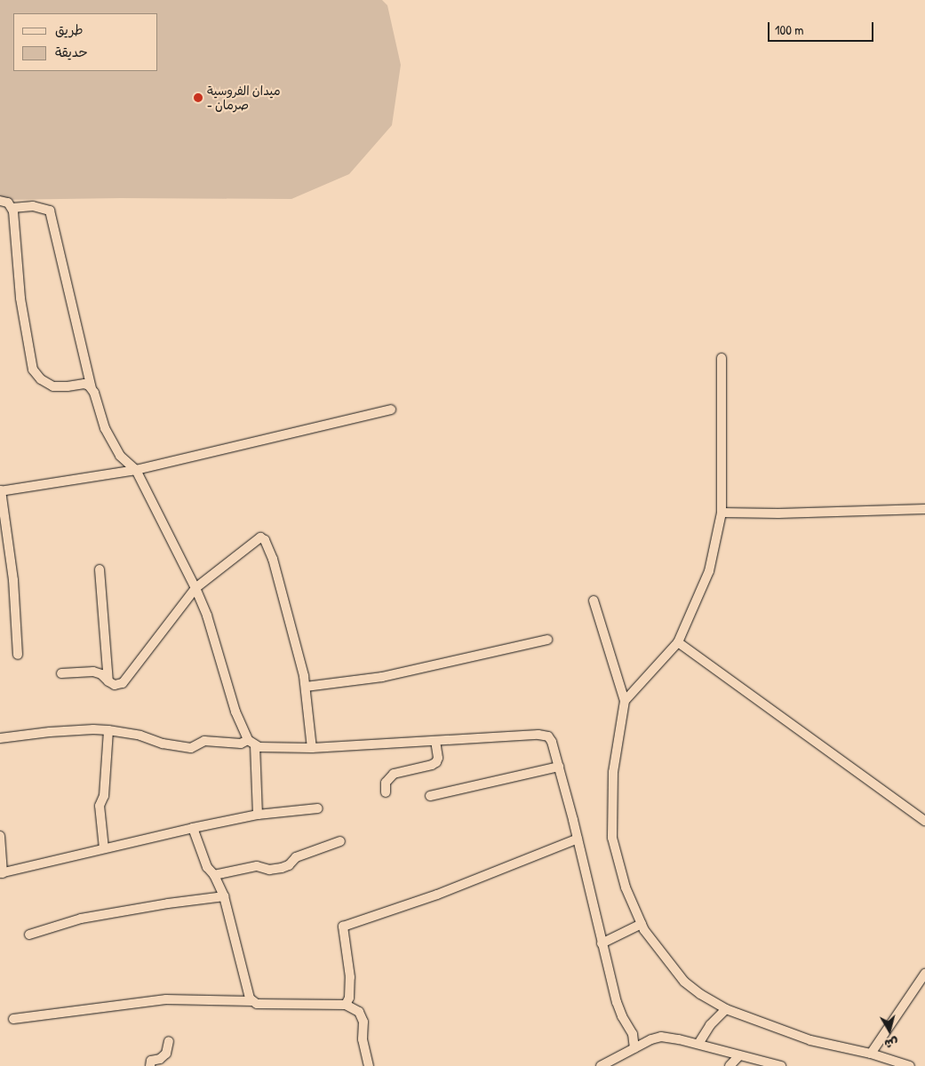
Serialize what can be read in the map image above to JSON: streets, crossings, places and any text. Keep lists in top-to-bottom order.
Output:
{
  "places": ["ميدان الفروسية - صرمان"],
  "legend": ["طريق", "حديقة"],
  "scale_bar": "100 m",
  "north": "bottom"
}
